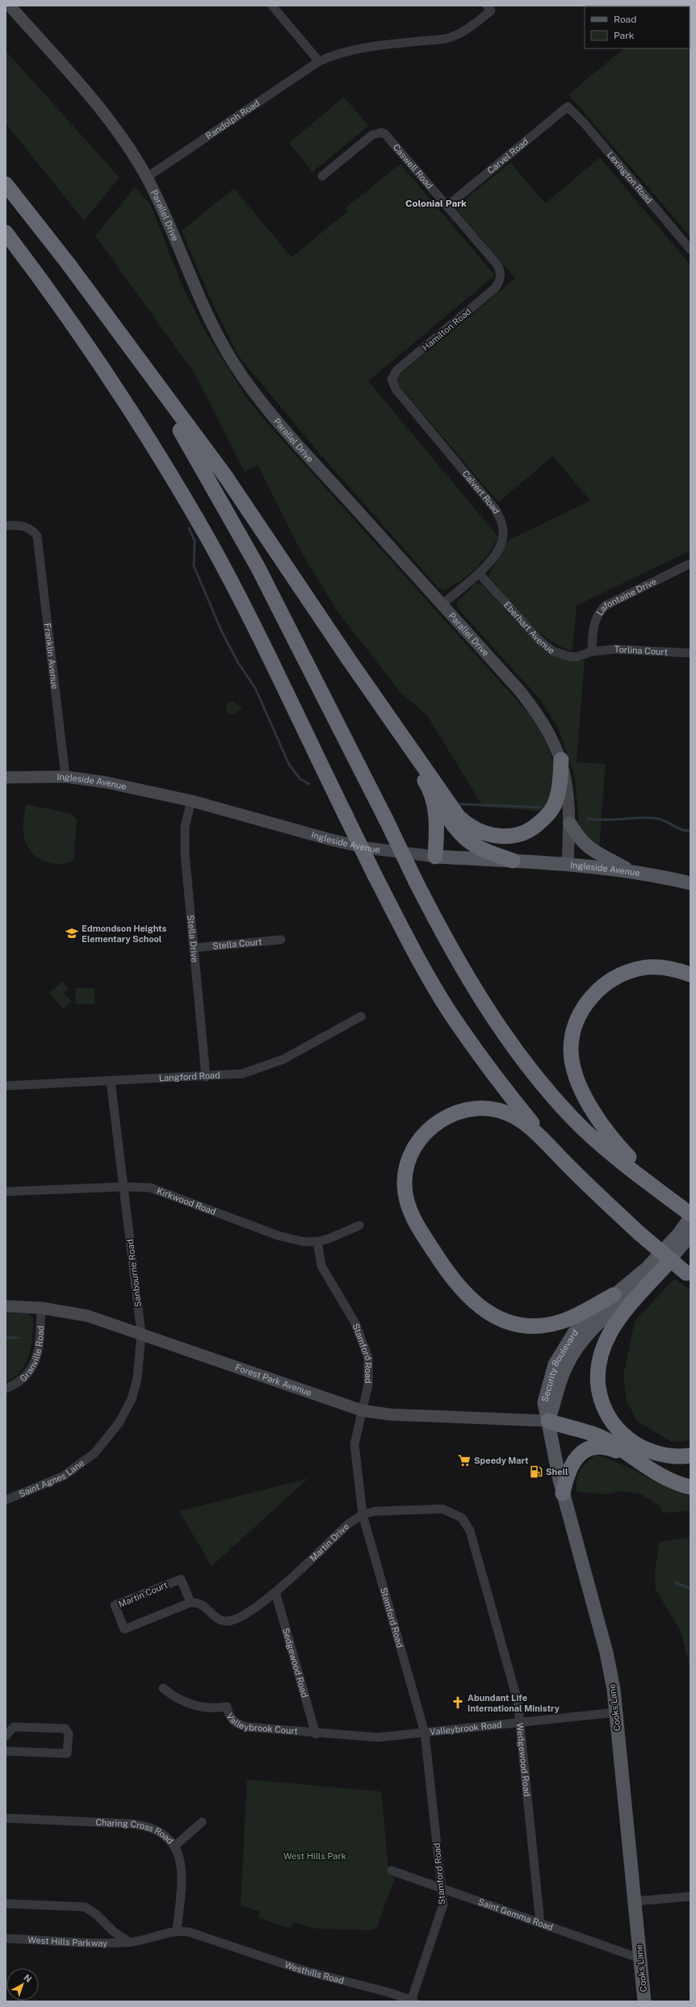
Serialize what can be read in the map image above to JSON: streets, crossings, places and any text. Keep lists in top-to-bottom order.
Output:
{
  "streets": {
    "main road": ["Ingleside Avenue", "Security Boulevard", "Cooks Lane"],
    "street": [
      "Randolph Road",
      "Carvel Road",
      "Caswell Road",
      "Lexington Road",
      "Parallel Drive",
      "Hamilton Road",
      "Calvert Road",
      "Lafontaine Drive",
      "Eberhart Avenue",
      "Torlina Court",
      "Franklin Avenue",
      "Stella Drive",
      "Stella Court",
      "Langford Road",
      "Kirkwood Road",
      "Sanbourne Road",
      "Granville Road",
      "Stamford Road",
      "Forest Park Avenue",
      "Saint Agnes Lane",
      "Martin Drive",
      "Martin Court",
      "Sedgewood Road",
      "Valleybrook Court",
      "Valleybrook Road",
      "Wedgewood Road",
      "Charing Cross Road",
      "Saint Gemma Road",
      "West Hills Parkway",
      "Westhills Road"
    ]
  },
  "crossings": [
    ["Randolph Road", "Parallel Drive"],
    ["Carvel Road", "Caswell Road"],
    ["Carvel Road", "Lexington Road"],
    ["Caswell Road", "Hamilton Road"],
    ["Parallel Drive", "Calvert Road"],
    ["Parallel Drive", "Ingleside Avenue"],
    ["Hamilton Road", "Calvert Road"],
    ["Calvert Road", "Eberhart Avenue"],
    ["Lafontaine Drive", "Eberhart Avenue"],
    ["Lafontaine Drive", "Torlina Court"],
    ["Eberhart Avenue", "Torlina Court"],
    ["Franklin Avenue", "Ingleside Avenue"],
    ["Ingleside Avenue", "Stella Drive"],
    ["Stella Drive", "Stella Court"],
    ["Stella Drive", "Langford Road"],
    ["Langford Road", "Sanbourne Road"],
    ["Kirkwood Road", "Sanbourne Road"],
    ["Kirkwood Road", "Stamford Road"],
    ["Sanbourne Road", "Forest Park Avenue"],
    ["Sanbourne Road", "Saint Agnes Lane"],
    ["Granville Road", "Forest Park Avenue"],
    ["Stamford Road", "Forest Park Avenue"],
    ["Stamford Road", "Martin Drive"],
    ["Stamford Road", "Valleybrook Road"],
    ["Stamford Road", "Saint Gemma Road"],
    ["Stamford Road", "Westhills Road"],
    ["Security Boulevard", "Forest Park Avenue"],
    ["Security Boulevard", "Cooks Lane"],
    ["Forest Park Avenue", "Cooks Lane"],
    ["Martin Drive", "Martin Court"],
    ["Martin Drive", "Sedgewood Road"],
    ["Martin Drive", "Wedgewood Road"],
    ["Sedgewood Road", "Valleybrook Court"],
    ["Sedgewood Road", "Valleybrook Road"],
    ["Cooks Lane", "Valleybrook Road"],
    ["Cooks Lane", "Saint Gemma Road"],
    ["Valleybrook Court", "Valleybrook Road"],
    ["Valleybrook Road", "Wedgewood Road"],
    ["Wedgewood Road", "Saint Gemma Road"],
    ["Charing Cross Road", "West Hills Parkway"],
    ["West Hills Parkway", "Westhills Road"]
  ],
  "districts": ["Colonial Park"],
  "parks": ["West Hills Park"],
  "places": {
    "school or university": ["Edmondson Heights Elementary School"],
    "supermarket": ["Speedy Mart"],
    "fuel station": ["Shell"],
    "church": ["Abundant Life International Ministry"]
  },
  "legend": ["Road", "Park"],
  "north": "top right"
}
